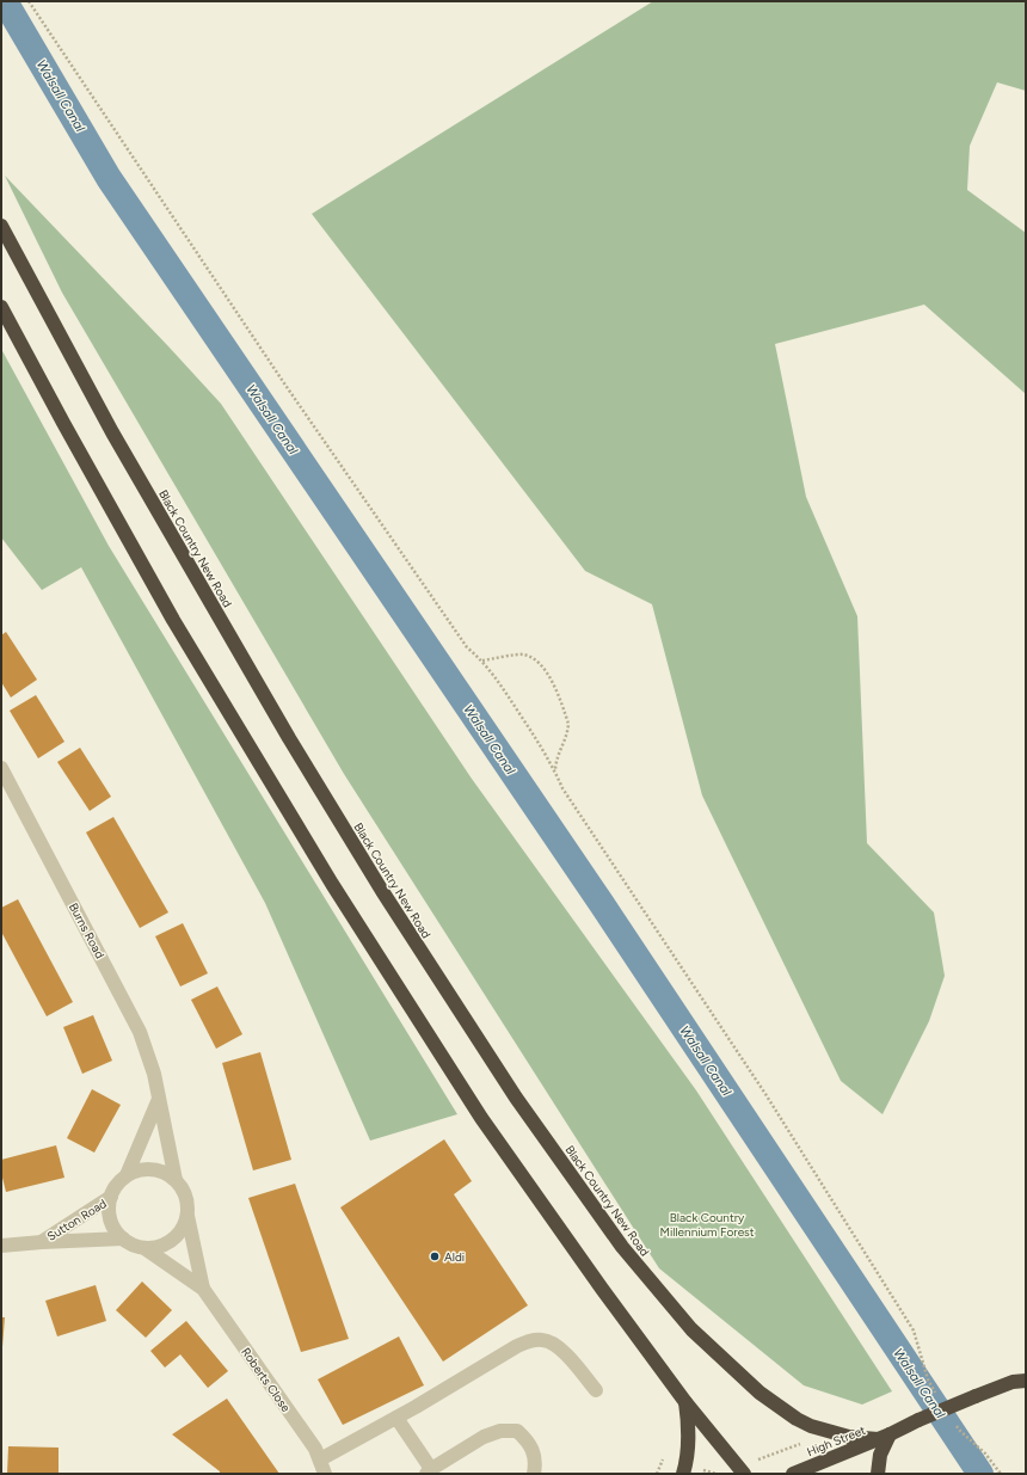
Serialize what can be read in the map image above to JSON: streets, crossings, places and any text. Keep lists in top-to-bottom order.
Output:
{
  "streets": {
    "highway": ["Black Country New Road", "High Street"],
    "street": ["Burns Road", "Sutton Road", "Roberts Close"]
  },
  "crossings": [
    ["Black Country New Road", "High Street"],
    ["Burns Road", "Sutton Road"],
    ["Burns Road", "Roberts Close"],
    ["Sutton Road", "Roberts Close"]
  ],
  "water": ["Walsall Canal"],
  "parks": ["Black Country Millennium Forest"],
  "places": ["Aldi"]
}
